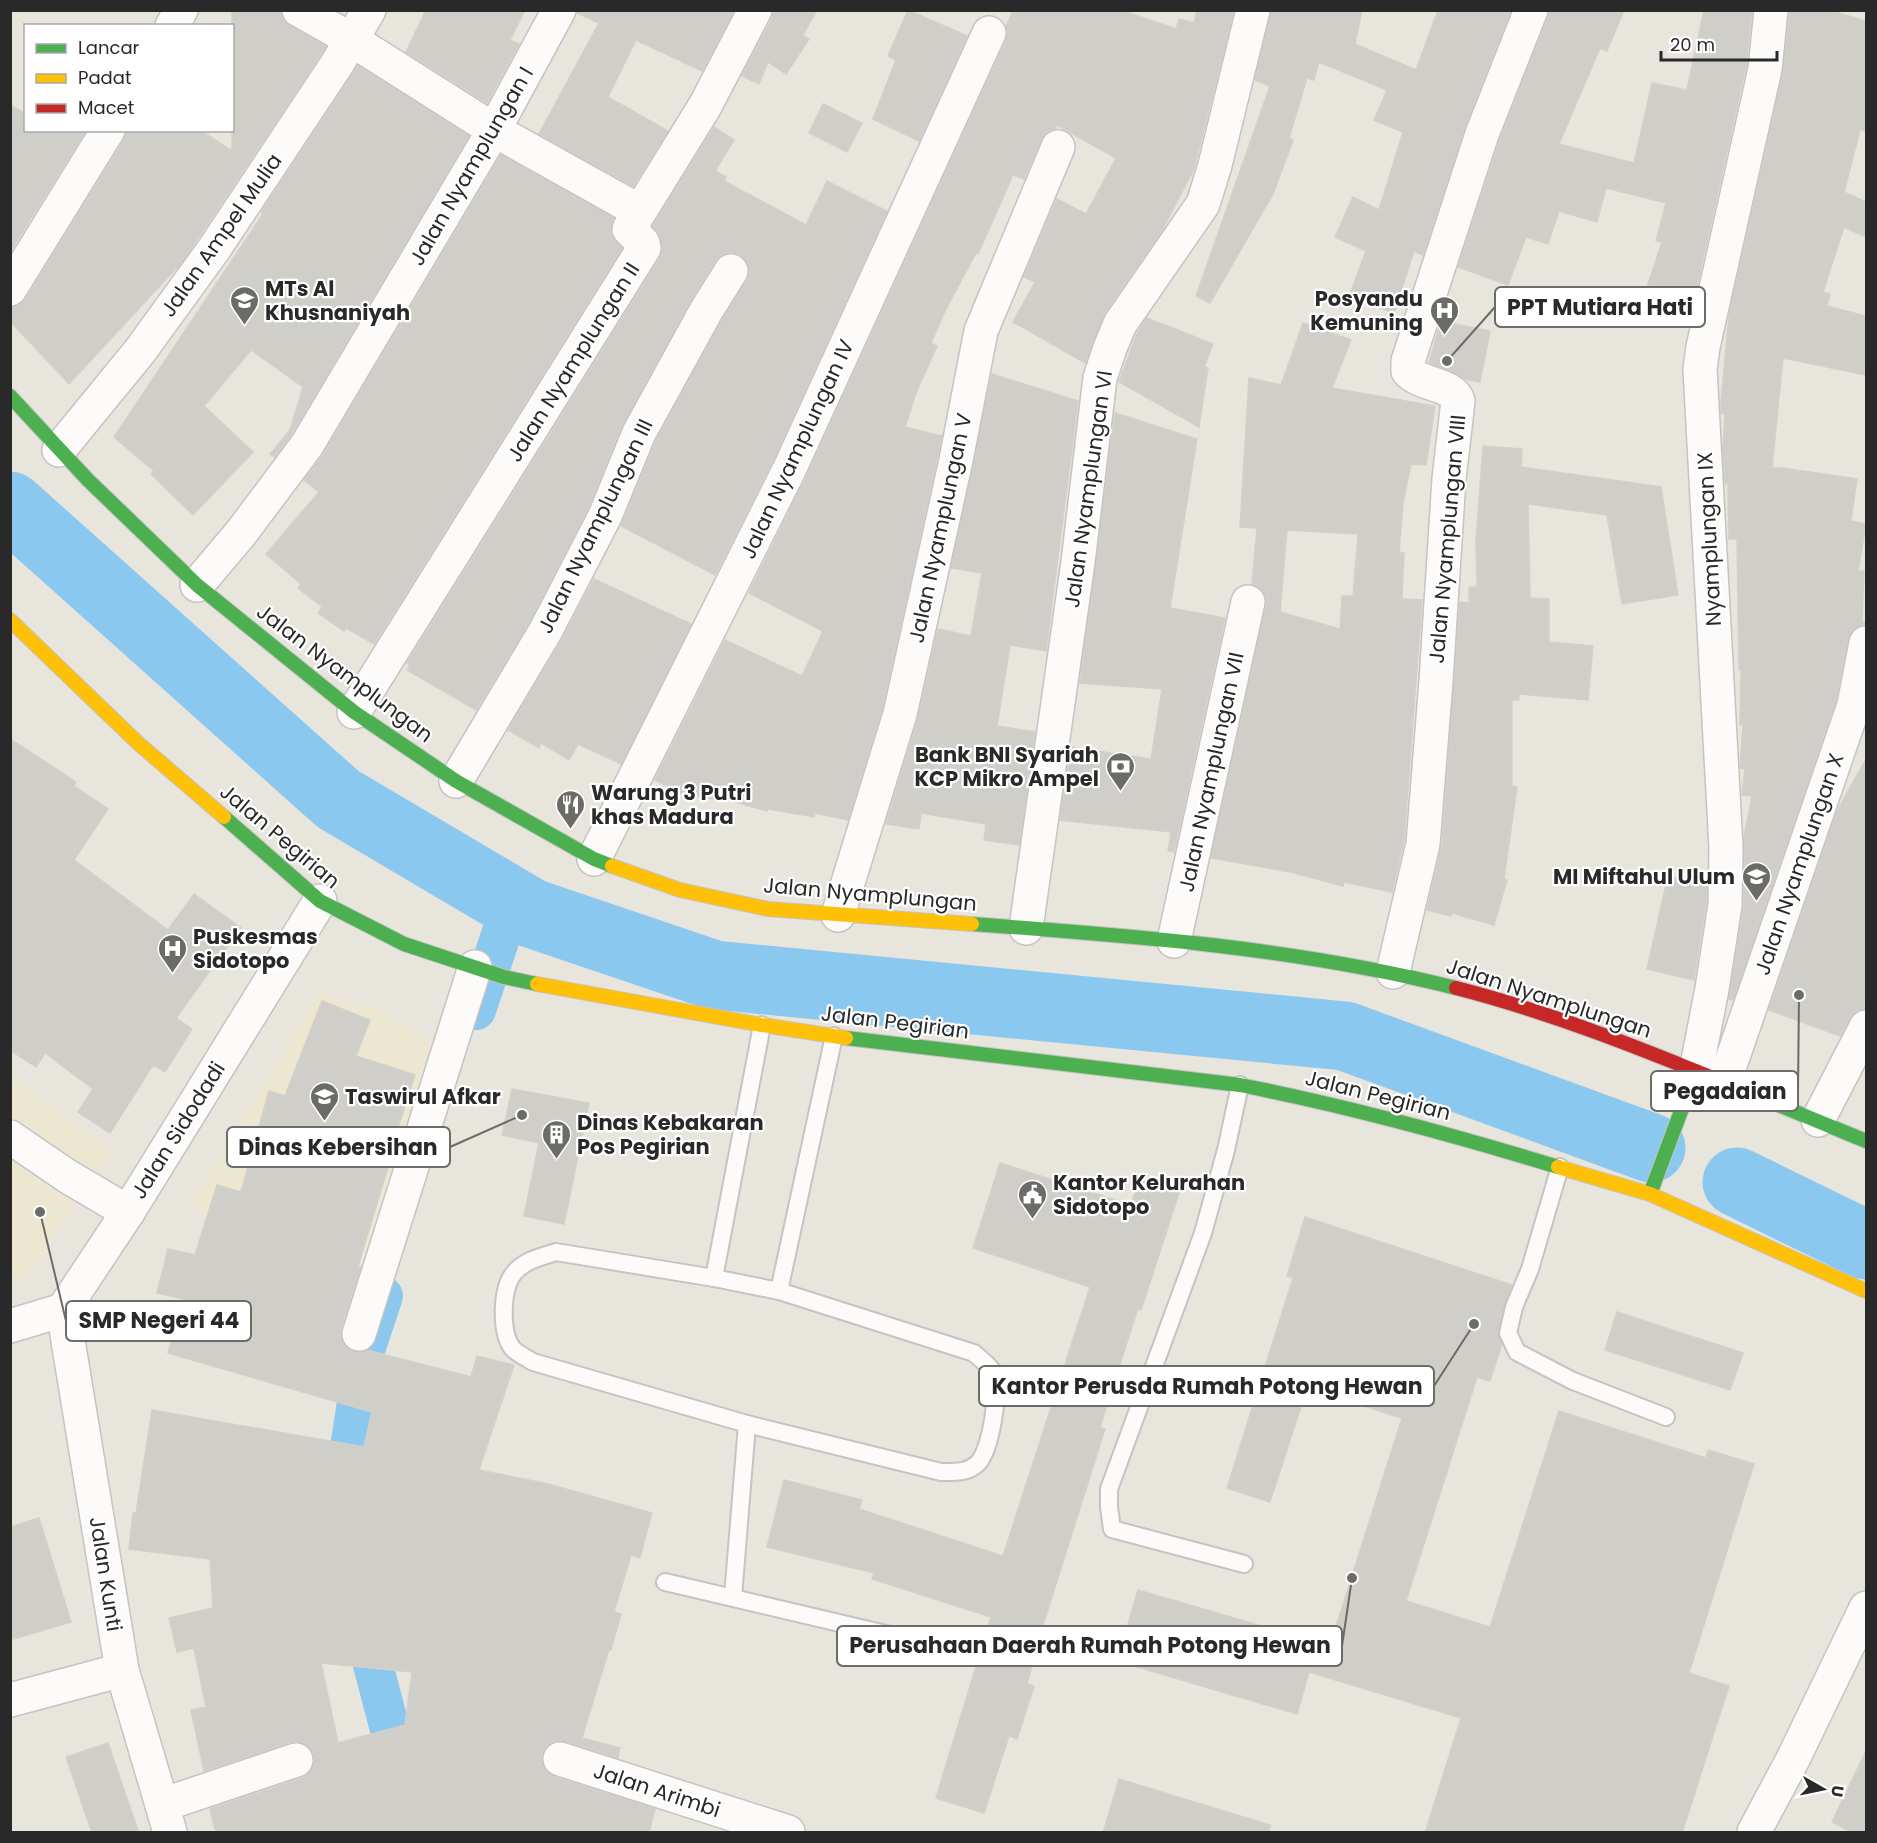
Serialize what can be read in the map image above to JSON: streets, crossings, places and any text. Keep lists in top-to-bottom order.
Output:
{
  "streets": {
    "main road": ["Jalan Nyamplungan", "Jalan Pegirian"],
    "street": [
      "Jalan Nyamplungan I",
      "Jalan Ampel Mulia",
      "Jalan Nyamplungan II",
      "Jalan Nyamplungan IV",
      "Jalan Nyamplungan VI",
      "Jalan Nyamplungan III",
      "Jalan Nyamplungan V",
      "Jalan Nyamplungan VIII",
      "Nyamplungan IX",
      "Jalan Nyamplungan VII",
      "Jalan Nyamplungan X",
      "Jalan Sidodadi",
      "Jalan Kunti",
      "Jalan Arimbi"
    ]
  },
  "crossings": [
    ["Jalan Nyamplungan I", "Jalan Nyamplungan"],
    ["Jalan Ampel Mulia", "Jalan Nyamplungan"],
    ["Jalan Nyamplungan II", "Jalan Nyamplungan"],
    ["Jalan Nyamplungan IV", "Jalan Nyamplungan"],
    ["Jalan Nyamplungan VI", "Jalan Nyamplungan"],
    ["Jalan Nyamplungan III", "Jalan Nyamplungan"],
    ["Jalan Nyamplungan V", "Jalan Nyamplungan"],
    ["Jalan Nyamplungan VIII", "Jalan Nyamplungan"],
    ["Nyamplungan IX", "Jalan Nyamplungan"],
    ["Nyamplungan IX", "Jalan Nyamplungan X"],
    ["Jalan Nyamplungan", "Jalan Nyamplungan VII"],
    ["Jalan Nyamplungan", "Jalan Nyamplungan X"],
    ["Jalan Pegirian", "Jalan Sidodadi"],
    ["Jalan Sidodadi", "Jalan Kunti"]
  ],
  "places": {
    "school or university": ["MTs Al Khusnaniyah", "MI Miftahul Ulum", "Taswirul Afkar"],
    "hospital": ["Posyandu Kemuning", "Puskesmas Sidotopo"],
    "other": [
      "PPT Mutiara Hati",
      "Pegadaian",
      "Dinas Kebersihan",
      "SMP Negeri 44",
      "Kantor Perusda Rumah Potong Hewan",
      "Perusahaan Daerah Rumah Potong Hewan"
    ],
    "bank": ["Bank BNI Syariah KCP Mikro Ampel"],
    "restaurant": ["Warung 3 Putri khas Madura"],
    "building": ["Dinas Kebakaran Pos Pegirian"],
    "public building": ["Kantor Kelurahan Sidotopo"]
  },
  "legend": ["Lancar", "Padat", "Macet"],
  "scale_bar": "20 m",
  "north": "right"
}
